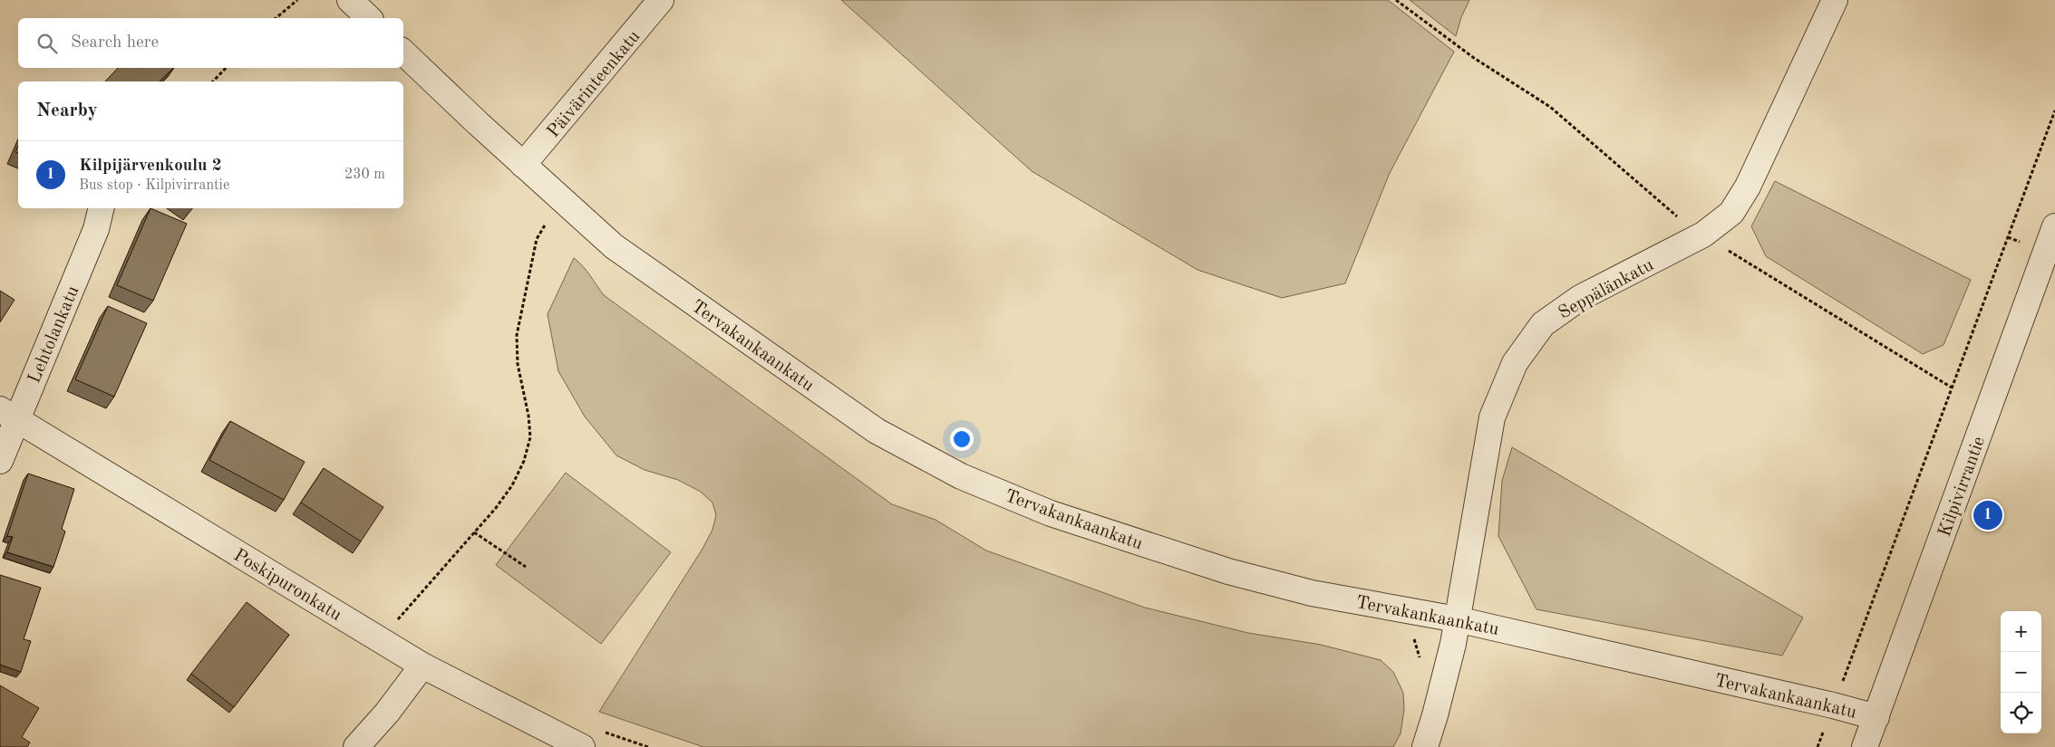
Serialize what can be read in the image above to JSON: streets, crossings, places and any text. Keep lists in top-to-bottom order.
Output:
{
  "streets": {
    "street": [
      "Päivärinteenkatu",
      "Seppälänkatu",
      "Lehtolankatu",
      "Tervakankaankatu",
      "Kilpivirrantie",
      "Poskipuronkatu"
    ]
  },
  "crossings": [
    ["Päivärinteenkatu", "Tervakankaankatu"],
    ["Seppälänkatu", "Tervakankaankatu"],
    ["Lehtolankatu", "Poskipuronkatu"],
    ["Tervakankaankatu", "Kilpivirrantie"]
  ],
  "page": {
    "search": "Search here",
    "heading": "Nearby",
    "list": [
      {
        "mark": "1",
        "name": "Kilpijärvenkoulu 2",
        "note": "Bus stop · Kilpivirrantie",
        "value": "230 m"
      }
    ],
    "pins": "1",
    "map_buttons": ["+", "−"]
  }
}
